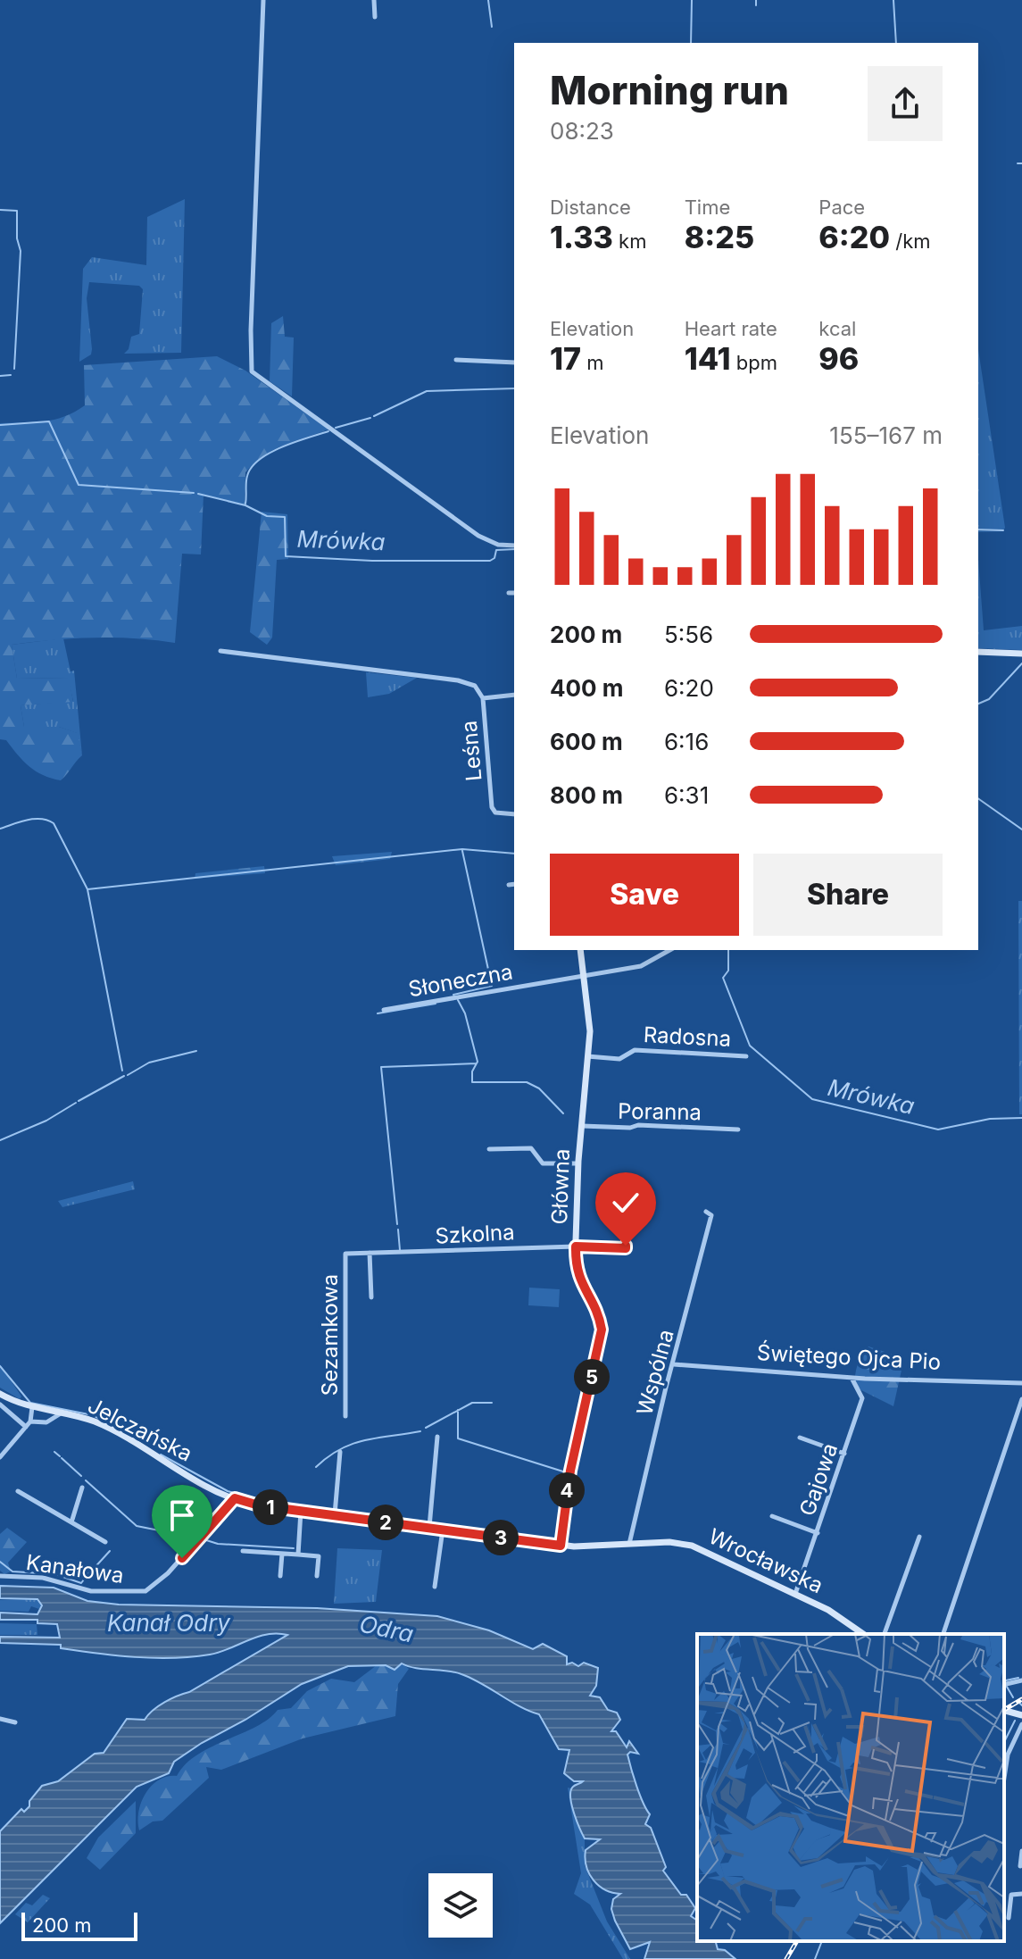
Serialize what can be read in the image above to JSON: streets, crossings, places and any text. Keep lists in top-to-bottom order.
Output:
{
  "streets": {
    "main road": ["Główna", "Jelczańska", "Wrocławska"],
    "street": [
      "Leśna",
      "Słoneczna",
      "Radosna",
      "Poranna",
      "Szkolna",
      "Sezamkowa",
      "Świętego Ojca Pio",
      "Wspólna",
      "Gajowa",
      "Kanałowa"
    ]
  },
  "crossings": [
    ["Słoneczna", "Główna"],
    ["Radosna", "Główna"],
    ["Poranna", "Główna"],
    ["Główna", "Szkolna"],
    ["Główna", "Jelczańska"],
    ["Szkolna", "Sezamkowa"],
    ["Świętego Ojca Pio", "Wspólna"],
    ["Świętego Ojca Pio", "Gajowa"],
    ["Wspólna", "Jelczańska"],
    ["Jelczańska", "Wrocławska"],
    ["Jelczańska", "Kanałowa"],
    ["Gajowa", "Wrocławska"]
  ],
  "water": ["Mrówka", "Kanał Odry", "Odra"],
  "scale_bar": "200 m",
  "page": {
    "heading": ["Morning run", "08:23"],
    "stats": [
      ["Distance", "1.33 km"],
      ["Time", "8:25"],
      ["Pace", "6:20 /km"],
      ["Elevation", "17 m"],
      ["Heart rate", "141 bpm"],
      ["kcal", "96"]
    ],
    "chart": ["Elevation", "155–167 m"],
    "list": [
      {
        "name": "200 m",
        "note": "5:56"
      },
      {
        "name": "400 m",
        "note": "6:20"
      },
      {
        "name": "600 m",
        "note": "6:16"
      },
      {
        "name": "800 m",
        "note": "6:31"
      }
    ],
    "buttons": ["Save", "Share"],
    "pins": [
      "5",
      "4",
      "1",
      "2",
      "3"
    ],
    "scale": "200 m"
  }
}
